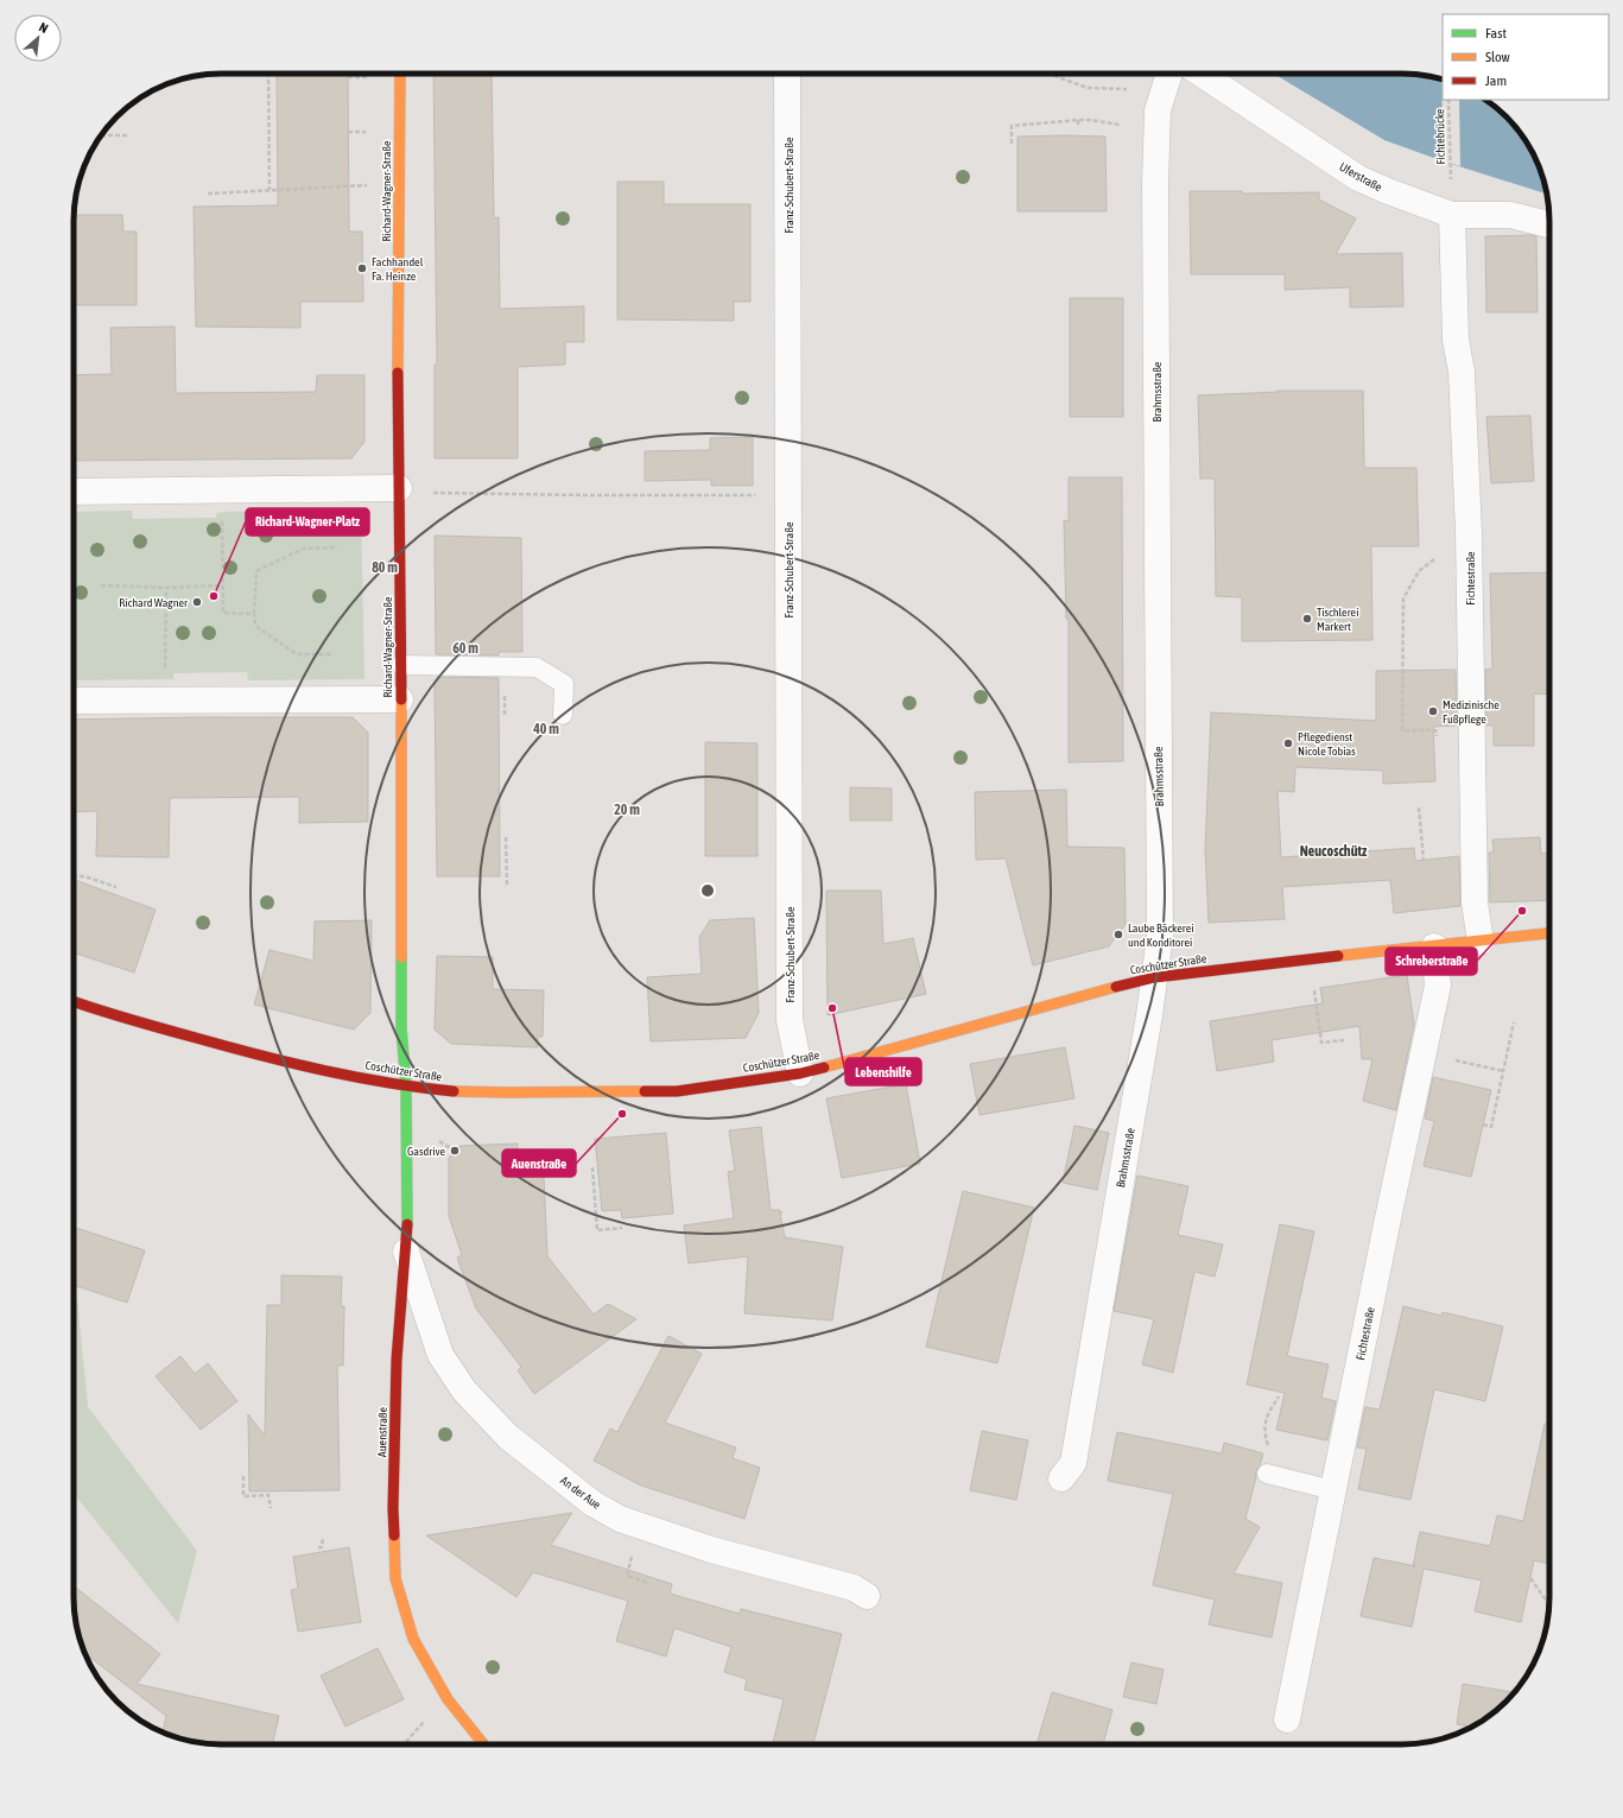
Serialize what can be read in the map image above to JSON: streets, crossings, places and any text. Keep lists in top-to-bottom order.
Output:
{
  "streets": {
    "street": [
      "Uferstraße",
      "Franz-Schubert-Straße",
      "Richard-Wagner-Straße",
      "Brahmsstraße",
      "Fichtestraße",
      "Coschützer Straße",
      "Auenstraße",
      "An der Aue"
    ],
    "path": ["Fichtebrücke"]
  },
  "crossings": [
    ["Uferstraße", "Fichtestraße"],
    ["Franz-Schubert-Straße", "Coschützer Straße"],
    ["Richard-Wagner-Straße", "Coschützer Straße"],
    ["Richard-Wagner-Straße", "Auenstraße"],
    ["Brahmsstraße", "Coschützer Straße"],
    ["Fichtestraße", "Coschützer Straße"],
    ["Coschützer Straße", "Auenstraße"],
    ["Auenstraße", "An der Aue"]
  ],
  "districts": ["Neucoschütz"],
  "places": [
    "Fachhandel Fa. Heinze",
    "Richard-Wagner-Platz",
    "Richard Wagner",
    "Tischlerei Markert",
    "Medizinische Fußpflege",
    "Pflegedienst Nicole Tobias",
    "Schreberstraße",
    "Laube Bäckerei und Konditorei",
    "Lebenshilfe",
    "Auenstraße",
    "Gasdrive"
  ],
  "legend": ["Fast", "Slow", "Jam"],
  "north": "top right",
  "rings": [
    "80 m",
    "60 m",
    "40 m",
    "20 m"
  ]
}
